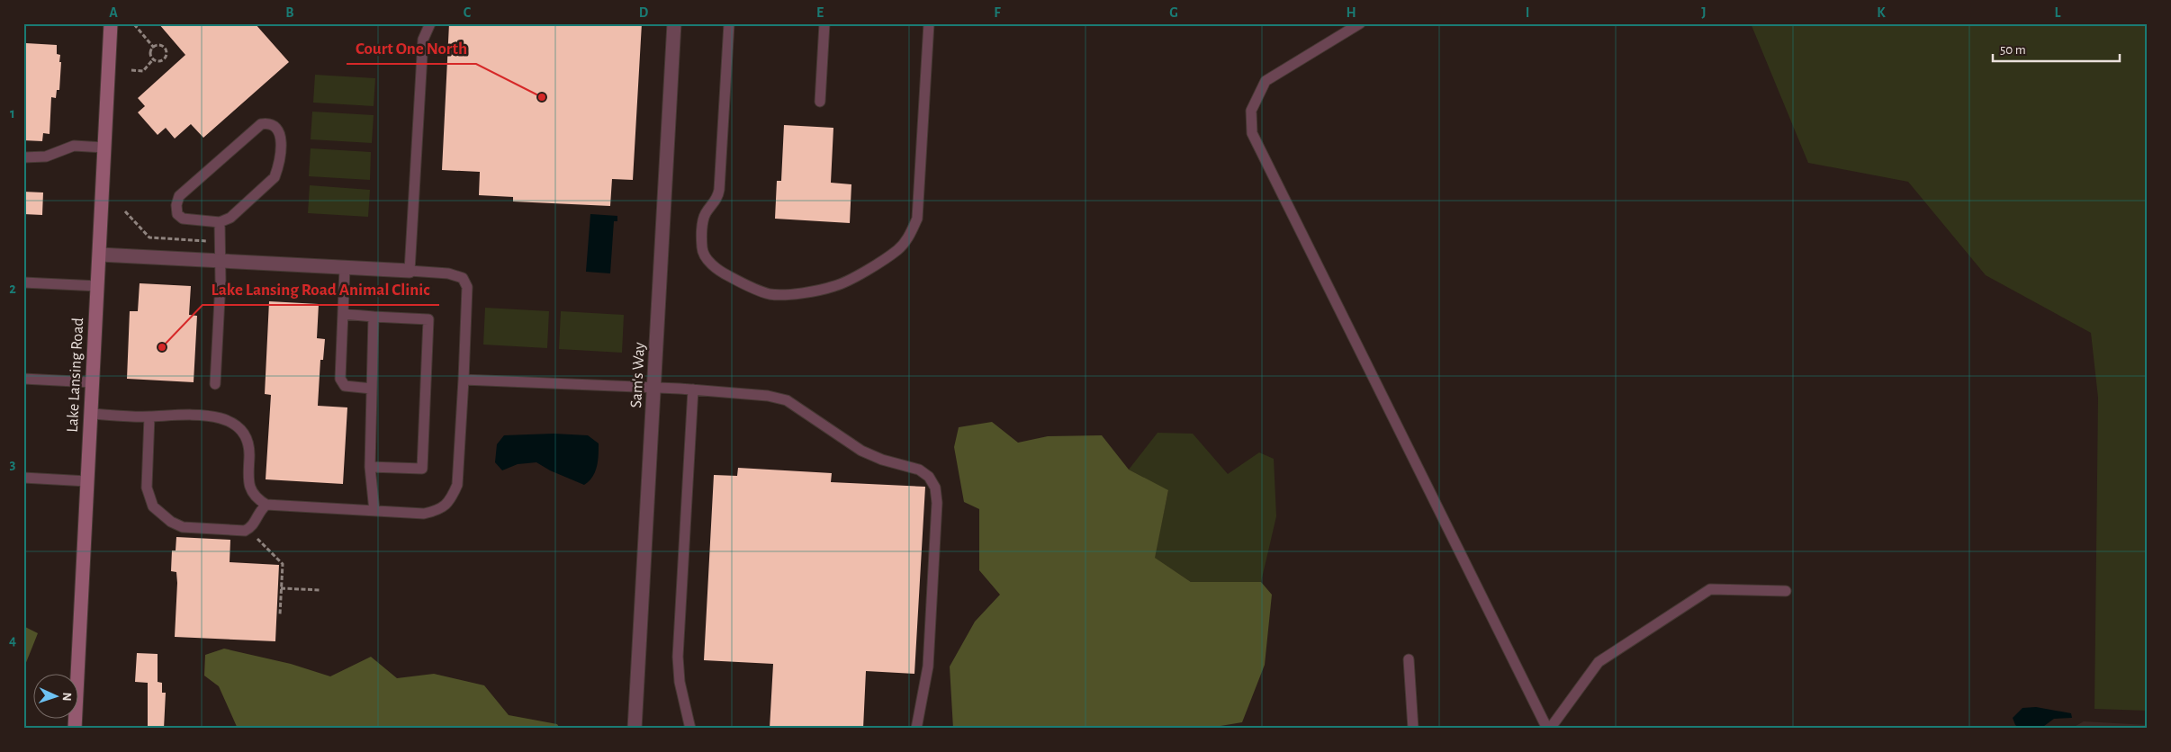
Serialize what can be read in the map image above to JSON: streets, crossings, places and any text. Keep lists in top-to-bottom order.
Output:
{
  "streets": {
    "main road": ["Lake Lansing Road"],
    "street": ["Sam's Way"]
  },
  "places": ["Court One North", "Lake Lansing Road Animal Clinic"],
  "scale_bar": "50 m",
  "north": "right",
  "grid": {
    "columns": [
      "A",
      "B",
      "C",
      "D",
      "E",
      "F",
      "G",
      "H",
      "I",
      "J",
      "K",
      "L"
    ],
    "rows": [
      "1",
      "2",
      "3",
      "4"
    ]
  }
}
